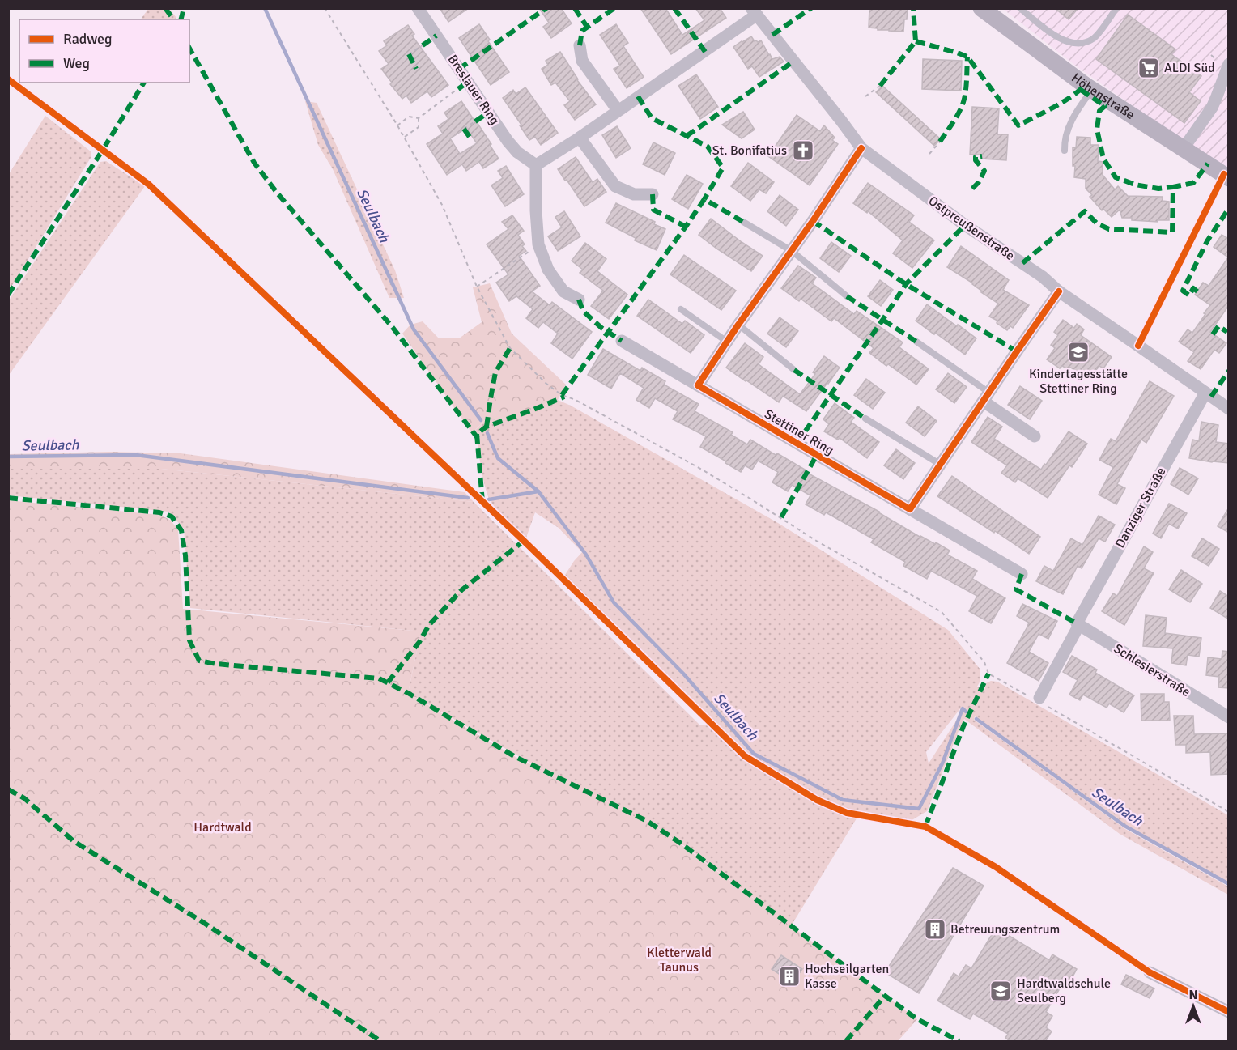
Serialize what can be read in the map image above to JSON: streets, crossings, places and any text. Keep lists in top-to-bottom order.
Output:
{
  "streets": {
    "street": [
      "Breslauer Ring",
      "Höhenstraße",
      "Ostpreußenstraße",
      "Stettiner Ring",
      "Danziger Straße",
      "Schlesierstraße"
    ]
  },
  "crossings": [
    ["Ostpreußenstraße", "Danziger Straße"],
    ["Danziger Straße", "Schlesierstraße"]
  ],
  "water": ["Seulbach"],
  "parks": ["Hardtwald", "Kletterwald Taunus"],
  "places": {
    "supermarket": ["ALDI Süd"],
    "church": ["St. Bonifatius"],
    "school or university": ["Kindertagesstätte Stettiner Ring", "Hardtwaldschule Seulberg"],
    "building": ["Betreuungszentrum", "Hochseilgarten Kasse"]
  },
  "legend": ["Radweg", "Weg"],
  "north": "top"
}
